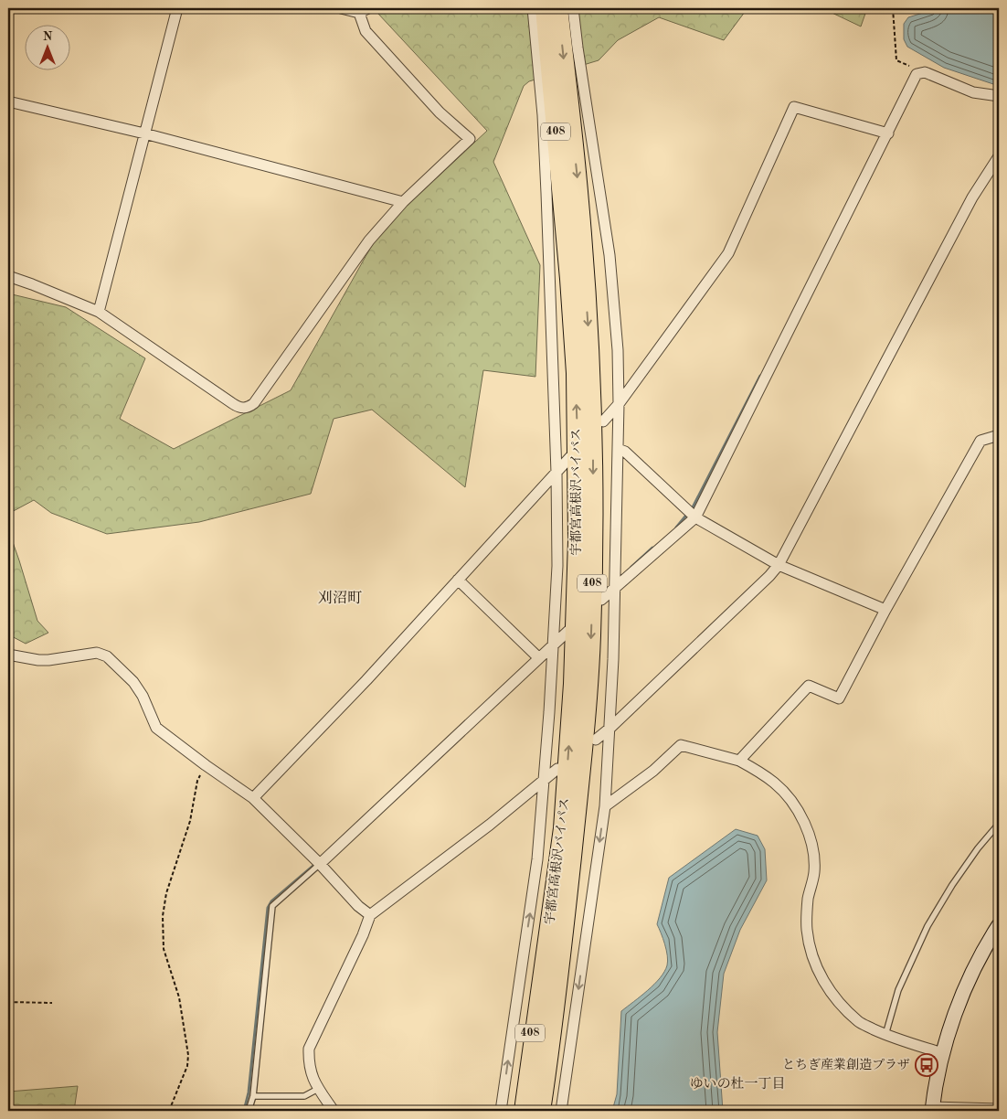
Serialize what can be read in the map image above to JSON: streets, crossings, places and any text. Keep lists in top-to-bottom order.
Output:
{
  "streets": {
    "highway": ["408", "宇都宮高根沢バイパス"]
  },
  "crossings": [
    ["408", "宇都宮高根沢バイパス"]
  ],
  "districts": ["刈沼町", "ゆいの杜一丁目"],
  "places": {
    "bus stop": ["とちぎ産業創造プラザ"]
  },
  "north": "top"
}
